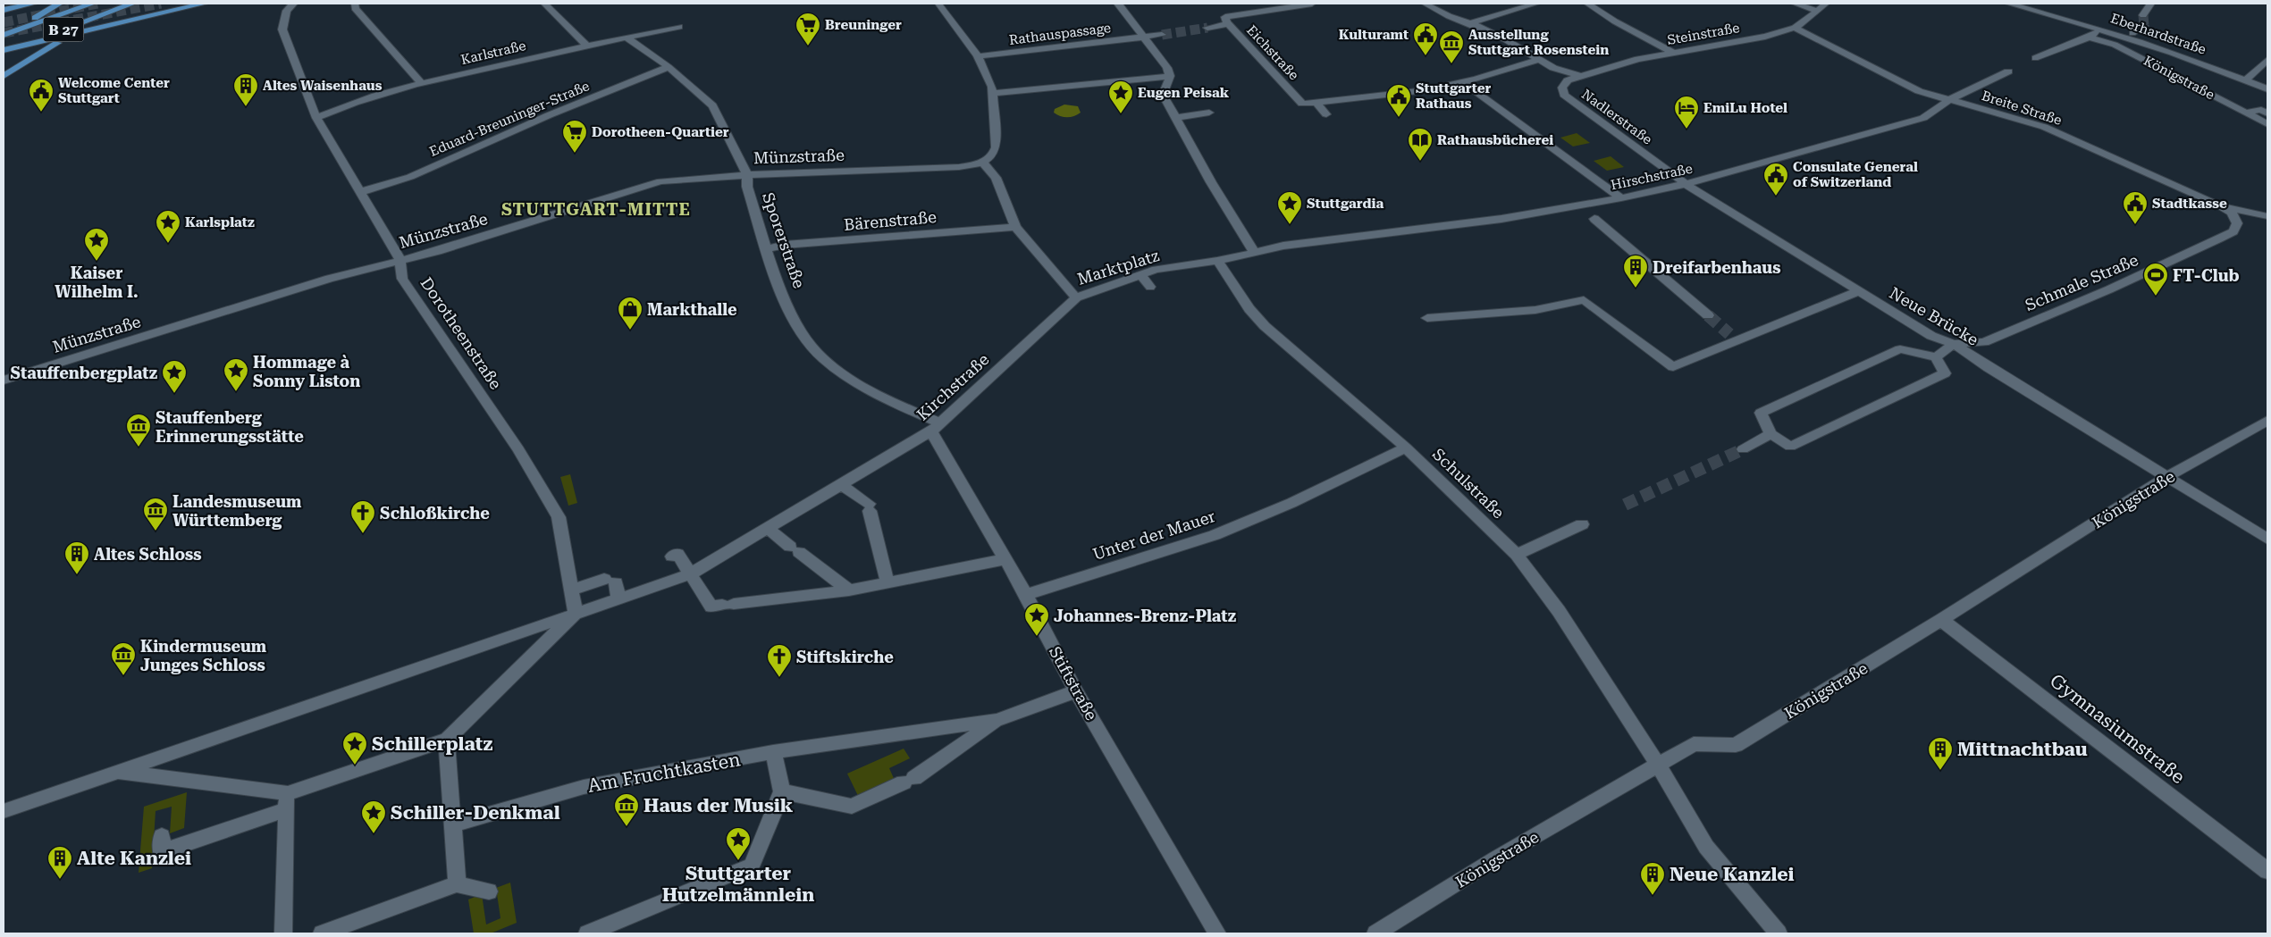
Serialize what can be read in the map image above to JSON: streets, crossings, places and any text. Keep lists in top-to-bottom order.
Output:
{
  "streets": {
    "main road": ["B 27"],
    "street": [
      "Rathauspassage",
      "Steinstraße",
      "Eberhardstraße",
      "Karlstraße",
      "Eichstraße",
      "Königstraße",
      "Breite Straße",
      "Nadlerstraße",
      "Eduard-Breuninger-Straße",
      "Münzstraße",
      "Hirschstraße",
      "Bärenstraße",
      "Sporerstraße",
      "Marktplatz",
      "Schmale Straße",
      "Neue Brücke",
      "Dorotheenstraße",
      "Kirchstraße",
      "Schulstraße",
      "Unter der Mauer",
      "Stiftstraße",
      "Gymnasiumstraße",
      "Am Fruchtkasten"
    ]
  },
  "crossings": [
    ["Steinstraße", "Breite Straße"],
    ["Steinstraße", "Nadlerstraße"],
    ["Karlstraße", "Sporerstraße"],
    ["Karlstraße", "Dorotheenstraße"],
    ["Eichstraße", "Nadlerstraße"],
    ["Königstraße", "Neue Brücke"],
    ["Königstraße", "Schulstraße"],
    ["Königstraße", "Gymnasiumstraße"],
    ["Breite Straße", "Hirschstraße"],
    ["Breite Straße", "Schmale Straße"],
    ["Nadlerstraße", "Hirschstraße"],
    ["Nadlerstraße", "Neue Brücke"],
    ["Eduard-Breuninger-Straße", "Sporerstraße"],
    ["Eduard-Breuninger-Straße", "Dorotheenstraße"],
    ["Münzstraße", "Sporerstraße"],
    ["Münzstraße", "Marktplatz"],
    ["Münzstraße", "Dorotheenstraße"],
    ["Hirschstraße", "Marktplatz"],
    ["Hirschstraße", "Neue Brücke"],
    ["Bärenstraße", "Sporerstraße"],
    ["Bärenstraße", "Marktplatz"],
    ["Sporerstraße", "Kirchstraße"],
    ["Sporerstraße", "Stiftstraße"],
    ["Marktplatz", "Kirchstraße"],
    ["Marktplatz", "Schulstraße"],
    ["Schmale Straße", "Neue Brücke"],
    ["Dorotheenstraße", "Kirchstraße"],
    ["Kirchstraße", "Stiftstraße"],
    ["Schulstraße", "Unter der Mauer"],
    ["Unter der Mauer", "Stiftstraße"],
    ["Stiftstraße", "Am Fruchtkasten"]
  ],
  "districts": ["STUTTGART-MITTE"],
  "places": {
    "supermarket": ["Breuninger", "Dorotheen-Quartier"],
    "public building": [
      "Kulturamt",
      "Welcome Center Stuttgart",
      "Stuttgarter Rathaus",
      "Consulate General of Switzerland",
      "Stadtkasse"
    ],
    "museum": [
      "Ausstellung Stuttgart Rosenstein",
      "Stauffenberg Erinnerungsstätte",
      "Landesmuseum Württemberg",
      "Kindermuseum Junges Schloss",
      "Haus der Musik"
    ],
    "building": [
      "Altes Waisenhaus",
      "Dreifarbenhaus",
      "Altes Schloss",
      "Mittnachtbau",
      "Alte Kanzlei",
      "Neue Kanzlei"
    ],
    "place": [
      "Eugen Peisak",
      "Stuttgardia",
      "Karlsplatz",
      "Kaiser Wilhelm I.",
      "Hommage à Sonny Liston",
      "Stauffenbergplatz",
      "Johannes-Brenz-Platz",
      "Schillerplatz",
      "Schiller-Denkmal",
      "Stuttgarter Hutzelmännlein"
    ],
    "hotel": ["EmiLu Hotel"],
    "library": ["Rathausbücherei"],
    "sports": ["FT-Club"],
    "shop": ["Markthalle"],
    "church": ["Schloßkirche", "Stiftskirche"]
  }
}
